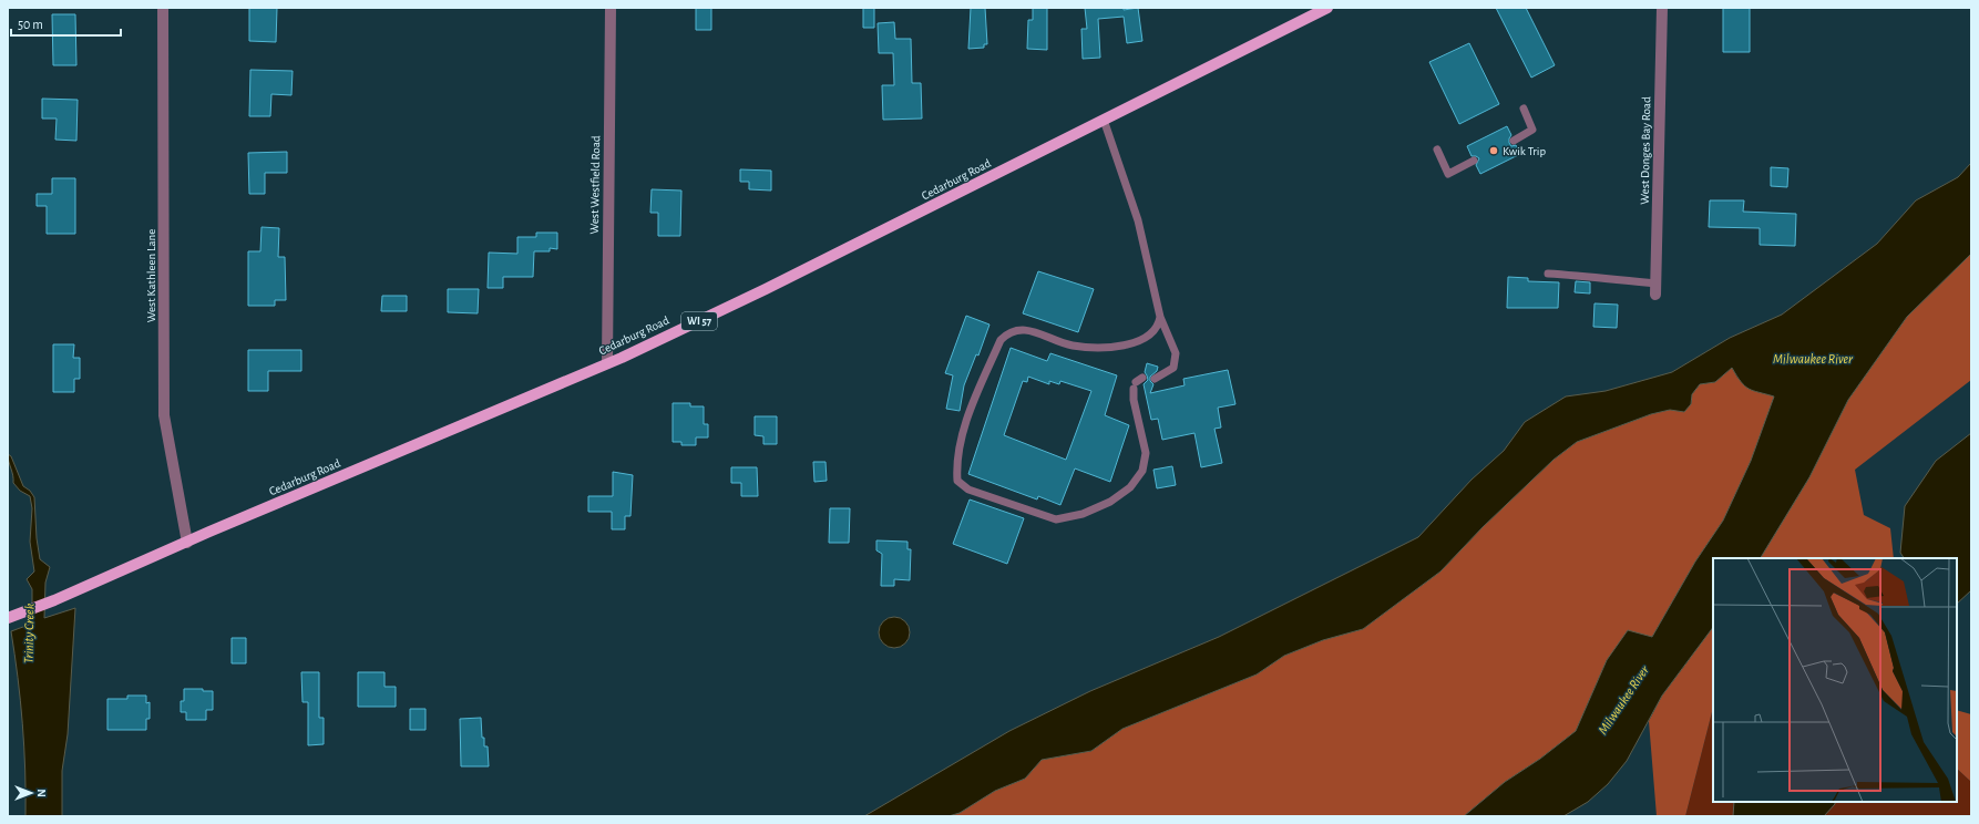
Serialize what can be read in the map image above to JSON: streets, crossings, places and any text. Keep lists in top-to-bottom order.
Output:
{
  "streets": {
    "main road": ["Cedarburg Road", "WI 57"],
    "street": ["West Donges Bay Road", "West Westfield Road", "West Kathleen Lane"]
  },
  "crossings": [
    ["Cedarburg Road", "West Westfield Road"],
    ["Cedarburg Road", "West Kathleen Lane"]
  ],
  "water": ["Milwaukee River", "Trinity Creek"],
  "places": ["Kwik Trip"],
  "scale_bar": "50 m",
  "north": "right"
}
